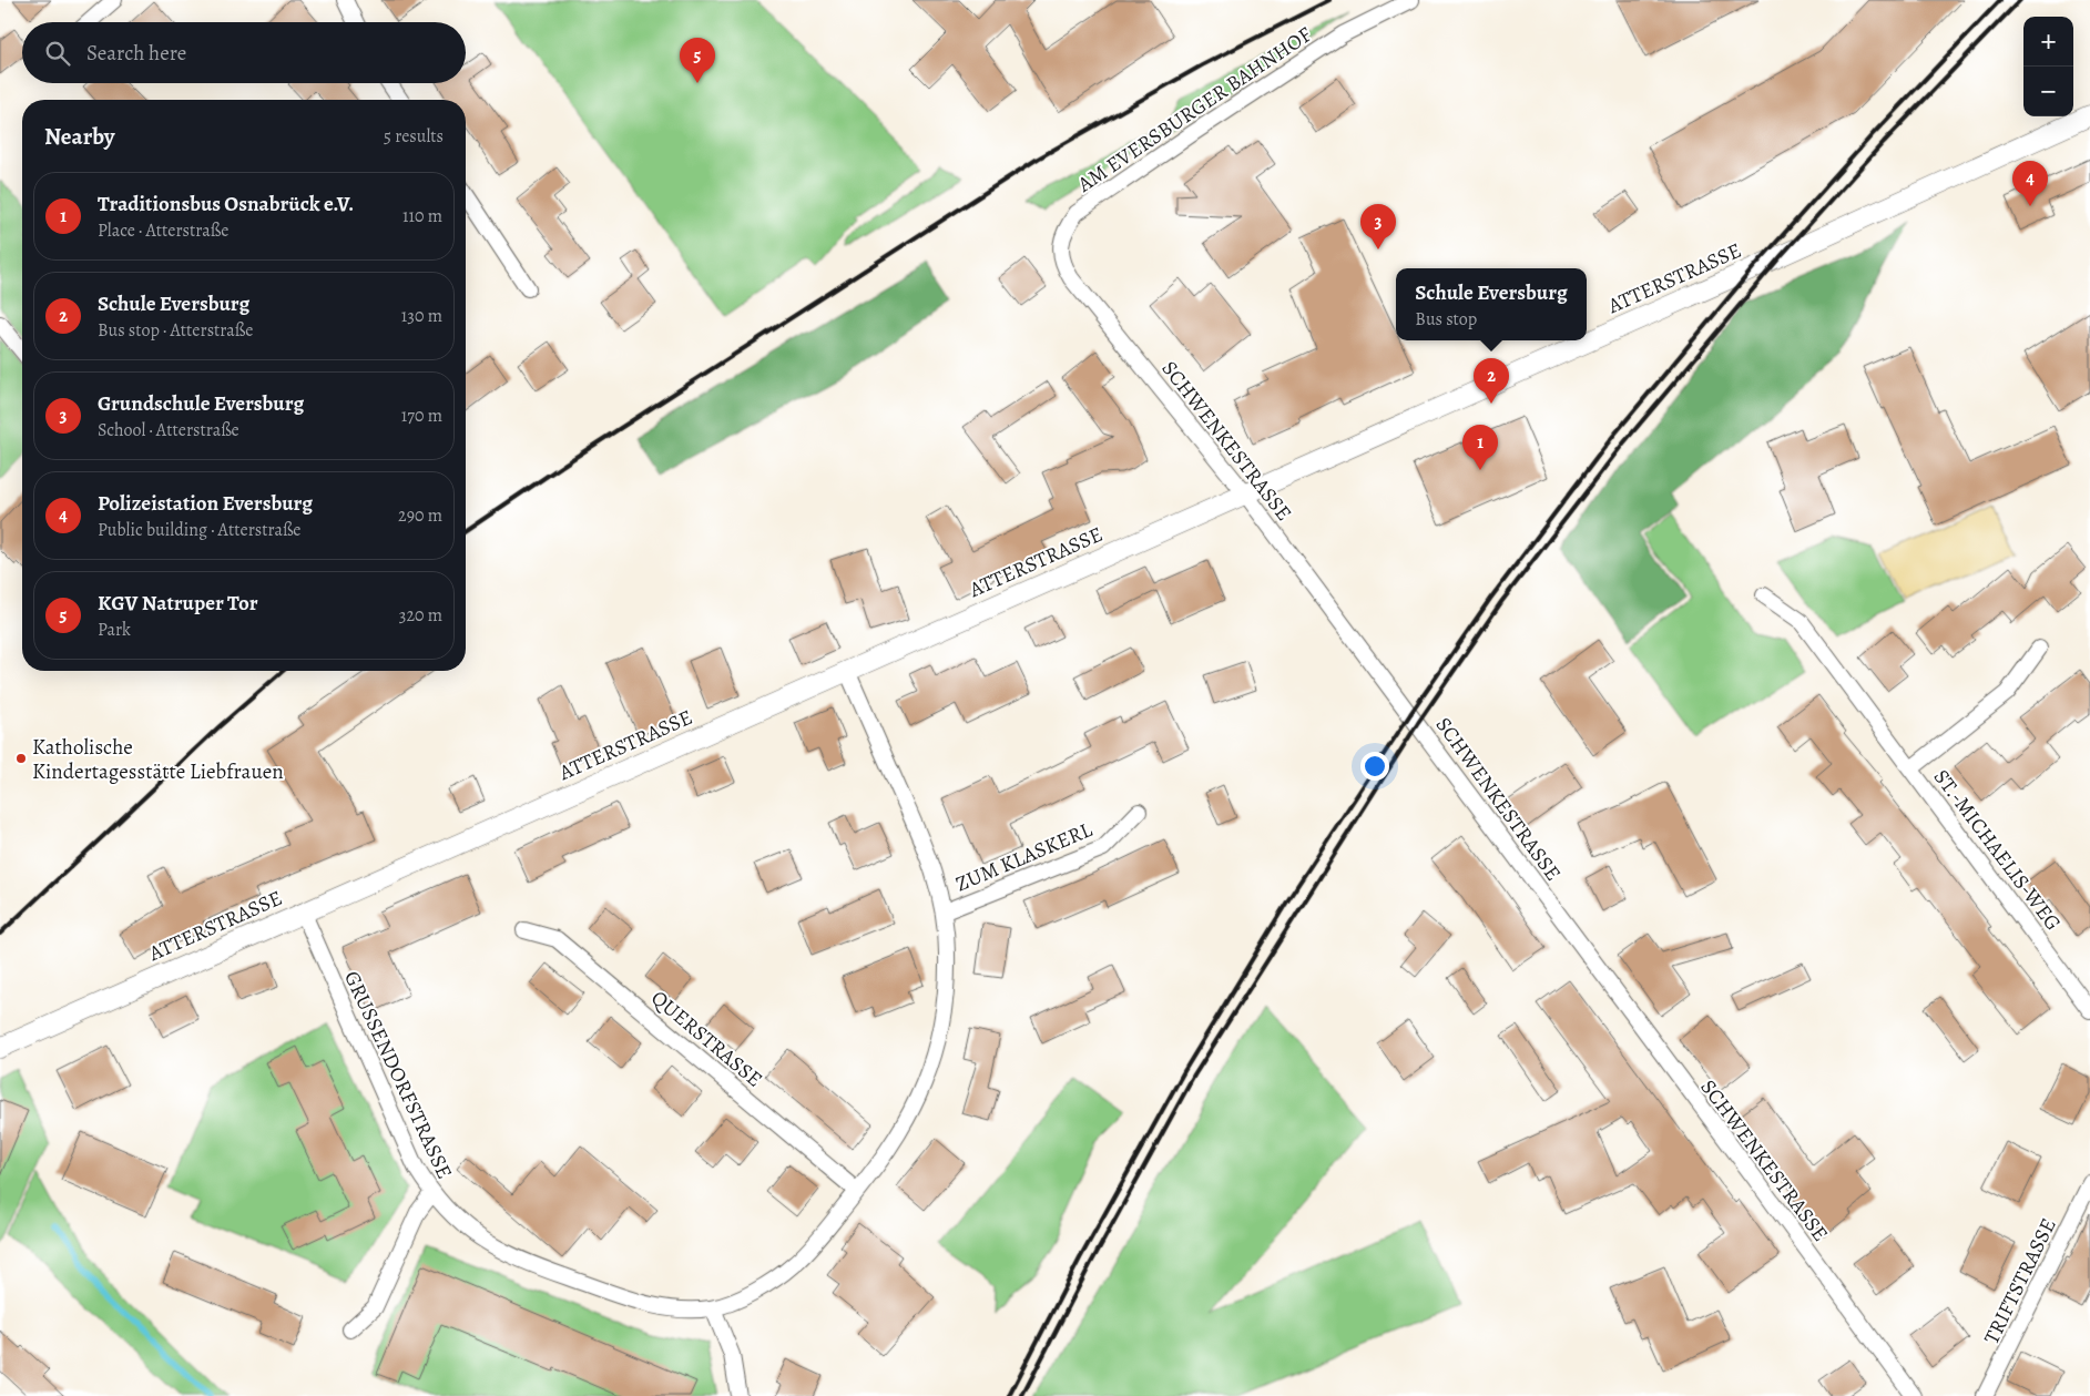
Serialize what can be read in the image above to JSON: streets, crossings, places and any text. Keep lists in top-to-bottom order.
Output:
{
  "streets": {
    "street": [
      "AM EVERSBURGER BAHNHOF",
      "ATTERSTRASSE",
      "SCHWENKESTRASSE",
      "ST.-MICHAELIS-WEG",
      "ZUM KLASKERL",
      "QUERSTRASSE",
      "GRUSSENDORFSTRASSE",
      "TRIFTSTRASSE"
    ]
  },
  "crossings": [
    ["AM EVERSBURGER BAHNHOF", "SCHWENKESTRASSE"],
    ["ATTERSTRASSE", "SCHWENKESTRASSE"],
    ["ATTERSTRASSE", "GRUSSENDORFSTRASSE"],
    ["ZUM KLASKERL", "GRUSSENDORFSTRASSE"],
    ["QUERSTRASSE", "GRUSSENDORFSTRASSE"]
  ],
  "places": ["Katholische Kindertagesstätte Liebfrauen"],
  "page": {
    "map_buttons": ["+", "−"],
    "search": "Search here",
    "pins": [
      "5",
      "4",
      "3",
      "2",
      "1"
    ],
    "heading": ["Nearby", "5 results"],
    "list": [
      {
        "mark": "1",
        "name": "Traditionsbus Osnabrück e.V.",
        "note": "Place · Atterstraße",
        "value": "110 m"
      },
      {
        "mark": "2",
        "name": "Schule Eversburg",
        "note": "Bus stop · Atterstraße",
        "value": "130 m"
      },
      {
        "mark": "3",
        "name": "Grundschule Eversburg",
        "note": "School · Atterstraße",
        "value": "170 m"
      },
      {
        "mark": "4",
        "name": "Polizeistation Eversburg",
        "note": "Public building · Atterstraße",
        "value": "290 m"
      },
      {
        "mark": "5",
        "name": "KGV Natruper Tor",
        "note": "Park",
        "value": "320 m"
      }
    ],
    "popup": ["Schule Eversburg", "Bus stop"]
  }
}
